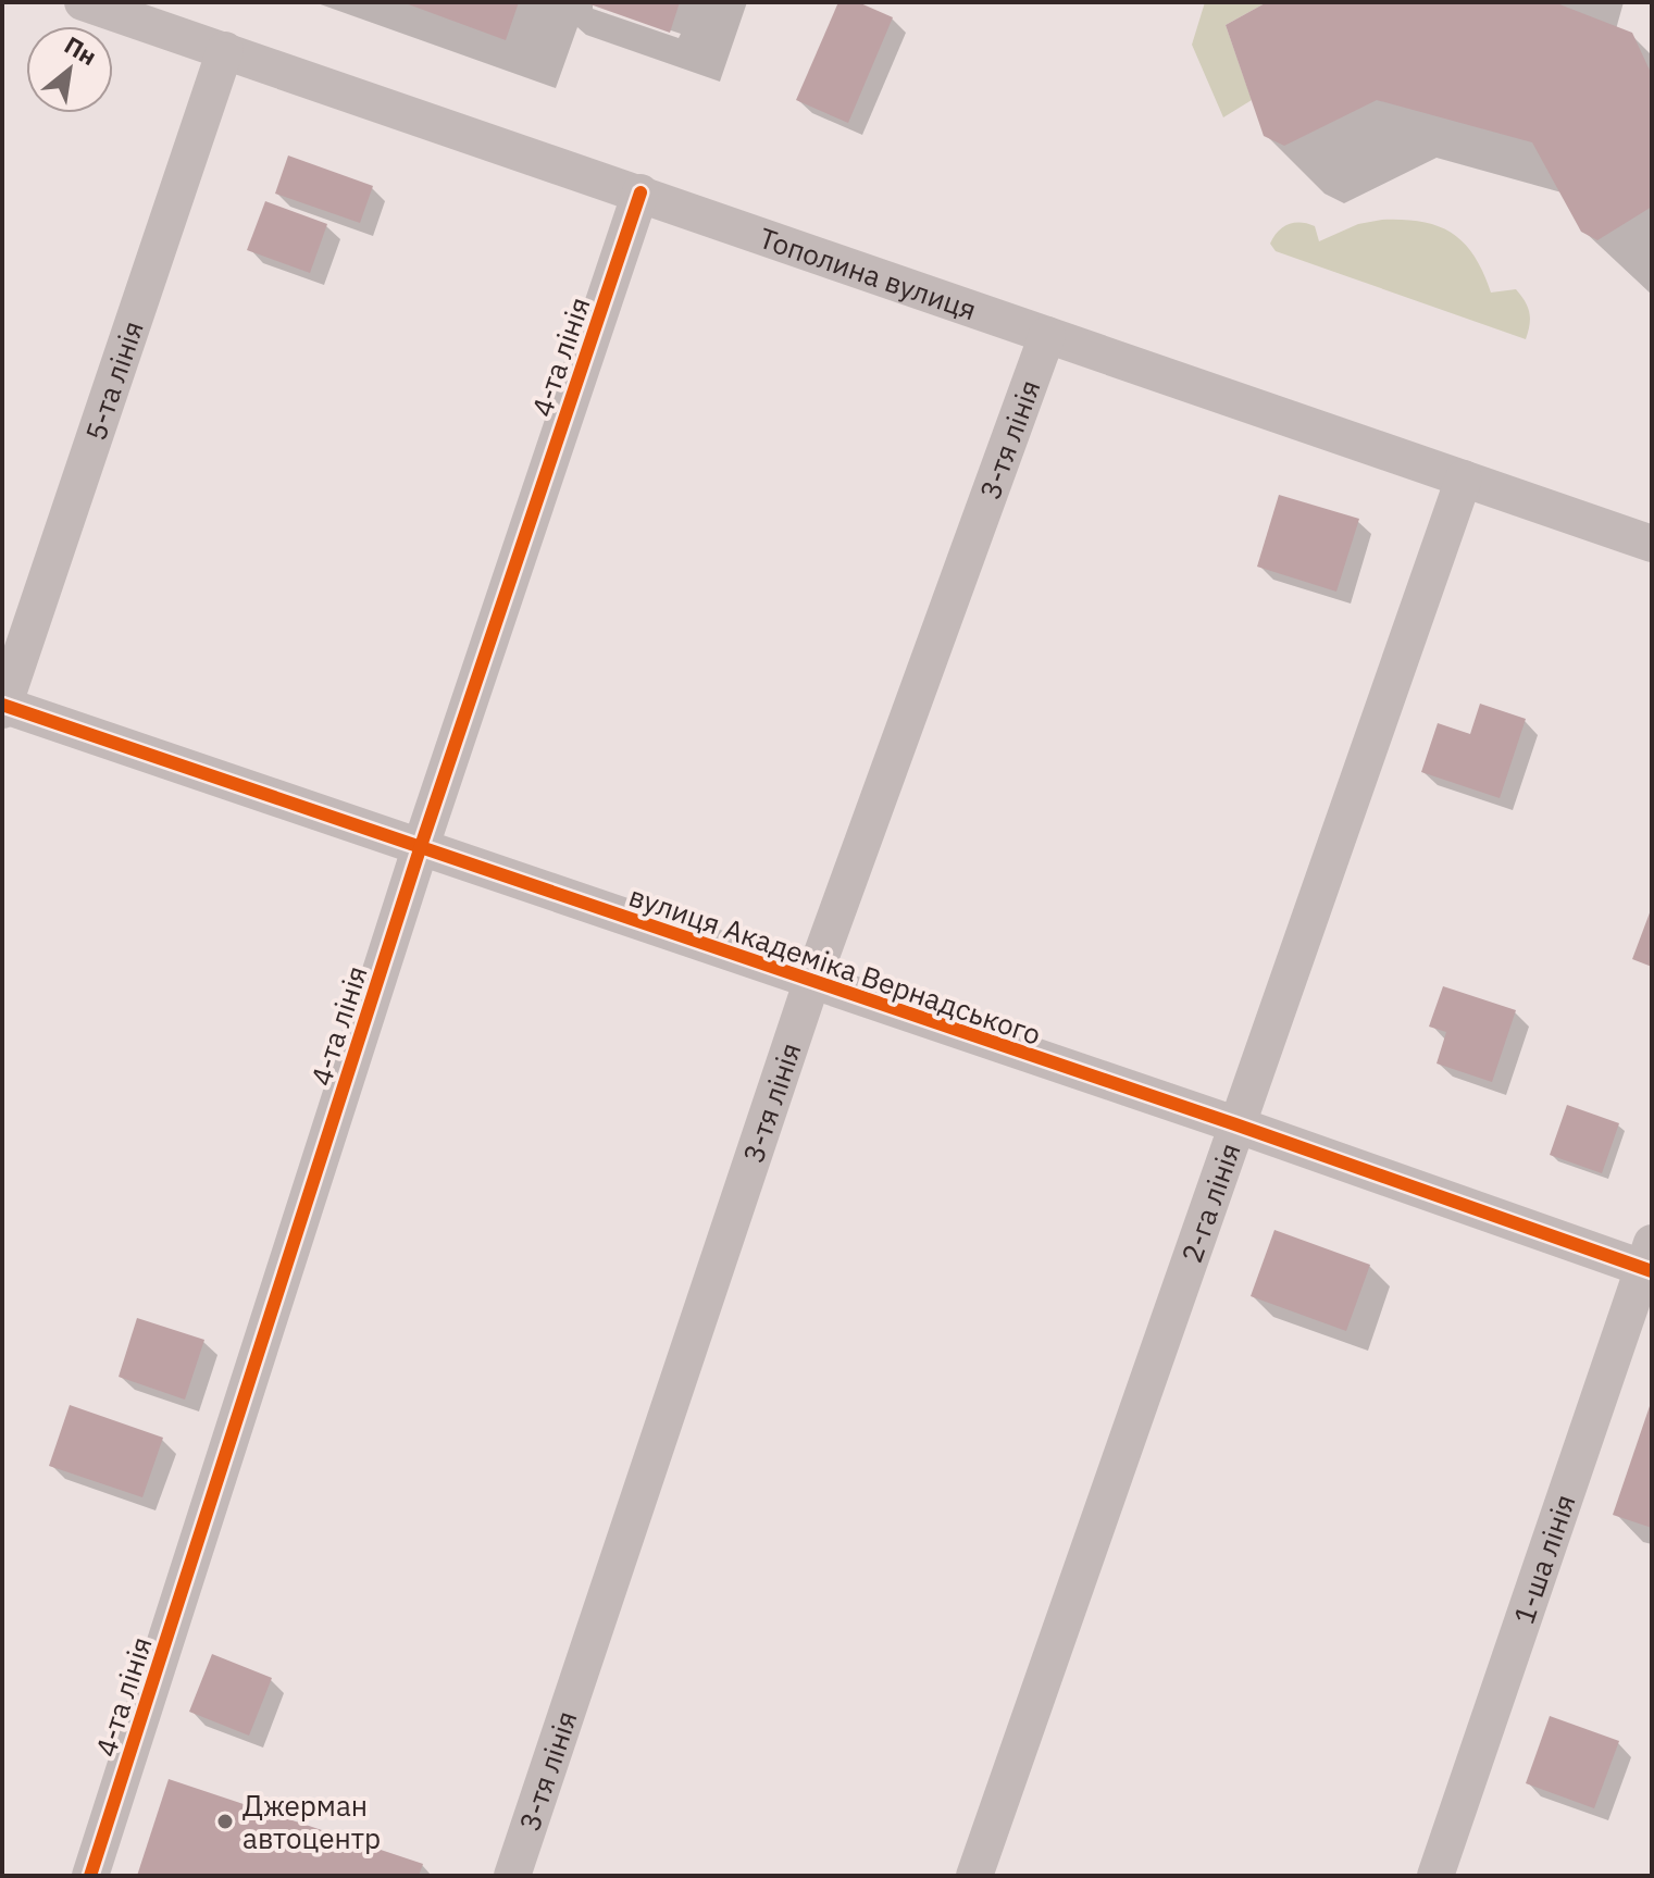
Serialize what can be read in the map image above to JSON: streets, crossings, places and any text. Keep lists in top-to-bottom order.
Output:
{
  "streets": {
    "street": [
      "Тополина вулиця",
      "4-та лінія",
      "5-та лінія",
      "3-тя лінія",
      "вулиця Академіка Вернадського",
      "2-га лінія",
      "1-ша лінія"
    ]
  },
  "crossings": [
    ["Тополина вулиця", "4-та лінія"],
    ["Тополина вулиця", "5-та лінія"],
    ["Тополина вулиця", "3-тя лінія"],
    ["Тополина вулиця", "2-га лінія"],
    ["4-та лінія", "вулиця Академіка Вернадського"],
    ["5-та лінія", "вулиця Академіка Вернадського"],
    ["3-тя лінія", "вулиця Академіка Вернадського"],
    ["вулиця Академіка Вернадського", "2-га лінія"],
    ["вулиця Академіка Вернадського", "1-ша лінія"]
  ],
  "places": ["Джерман автоцентр"],
  "north": "top right"
}
